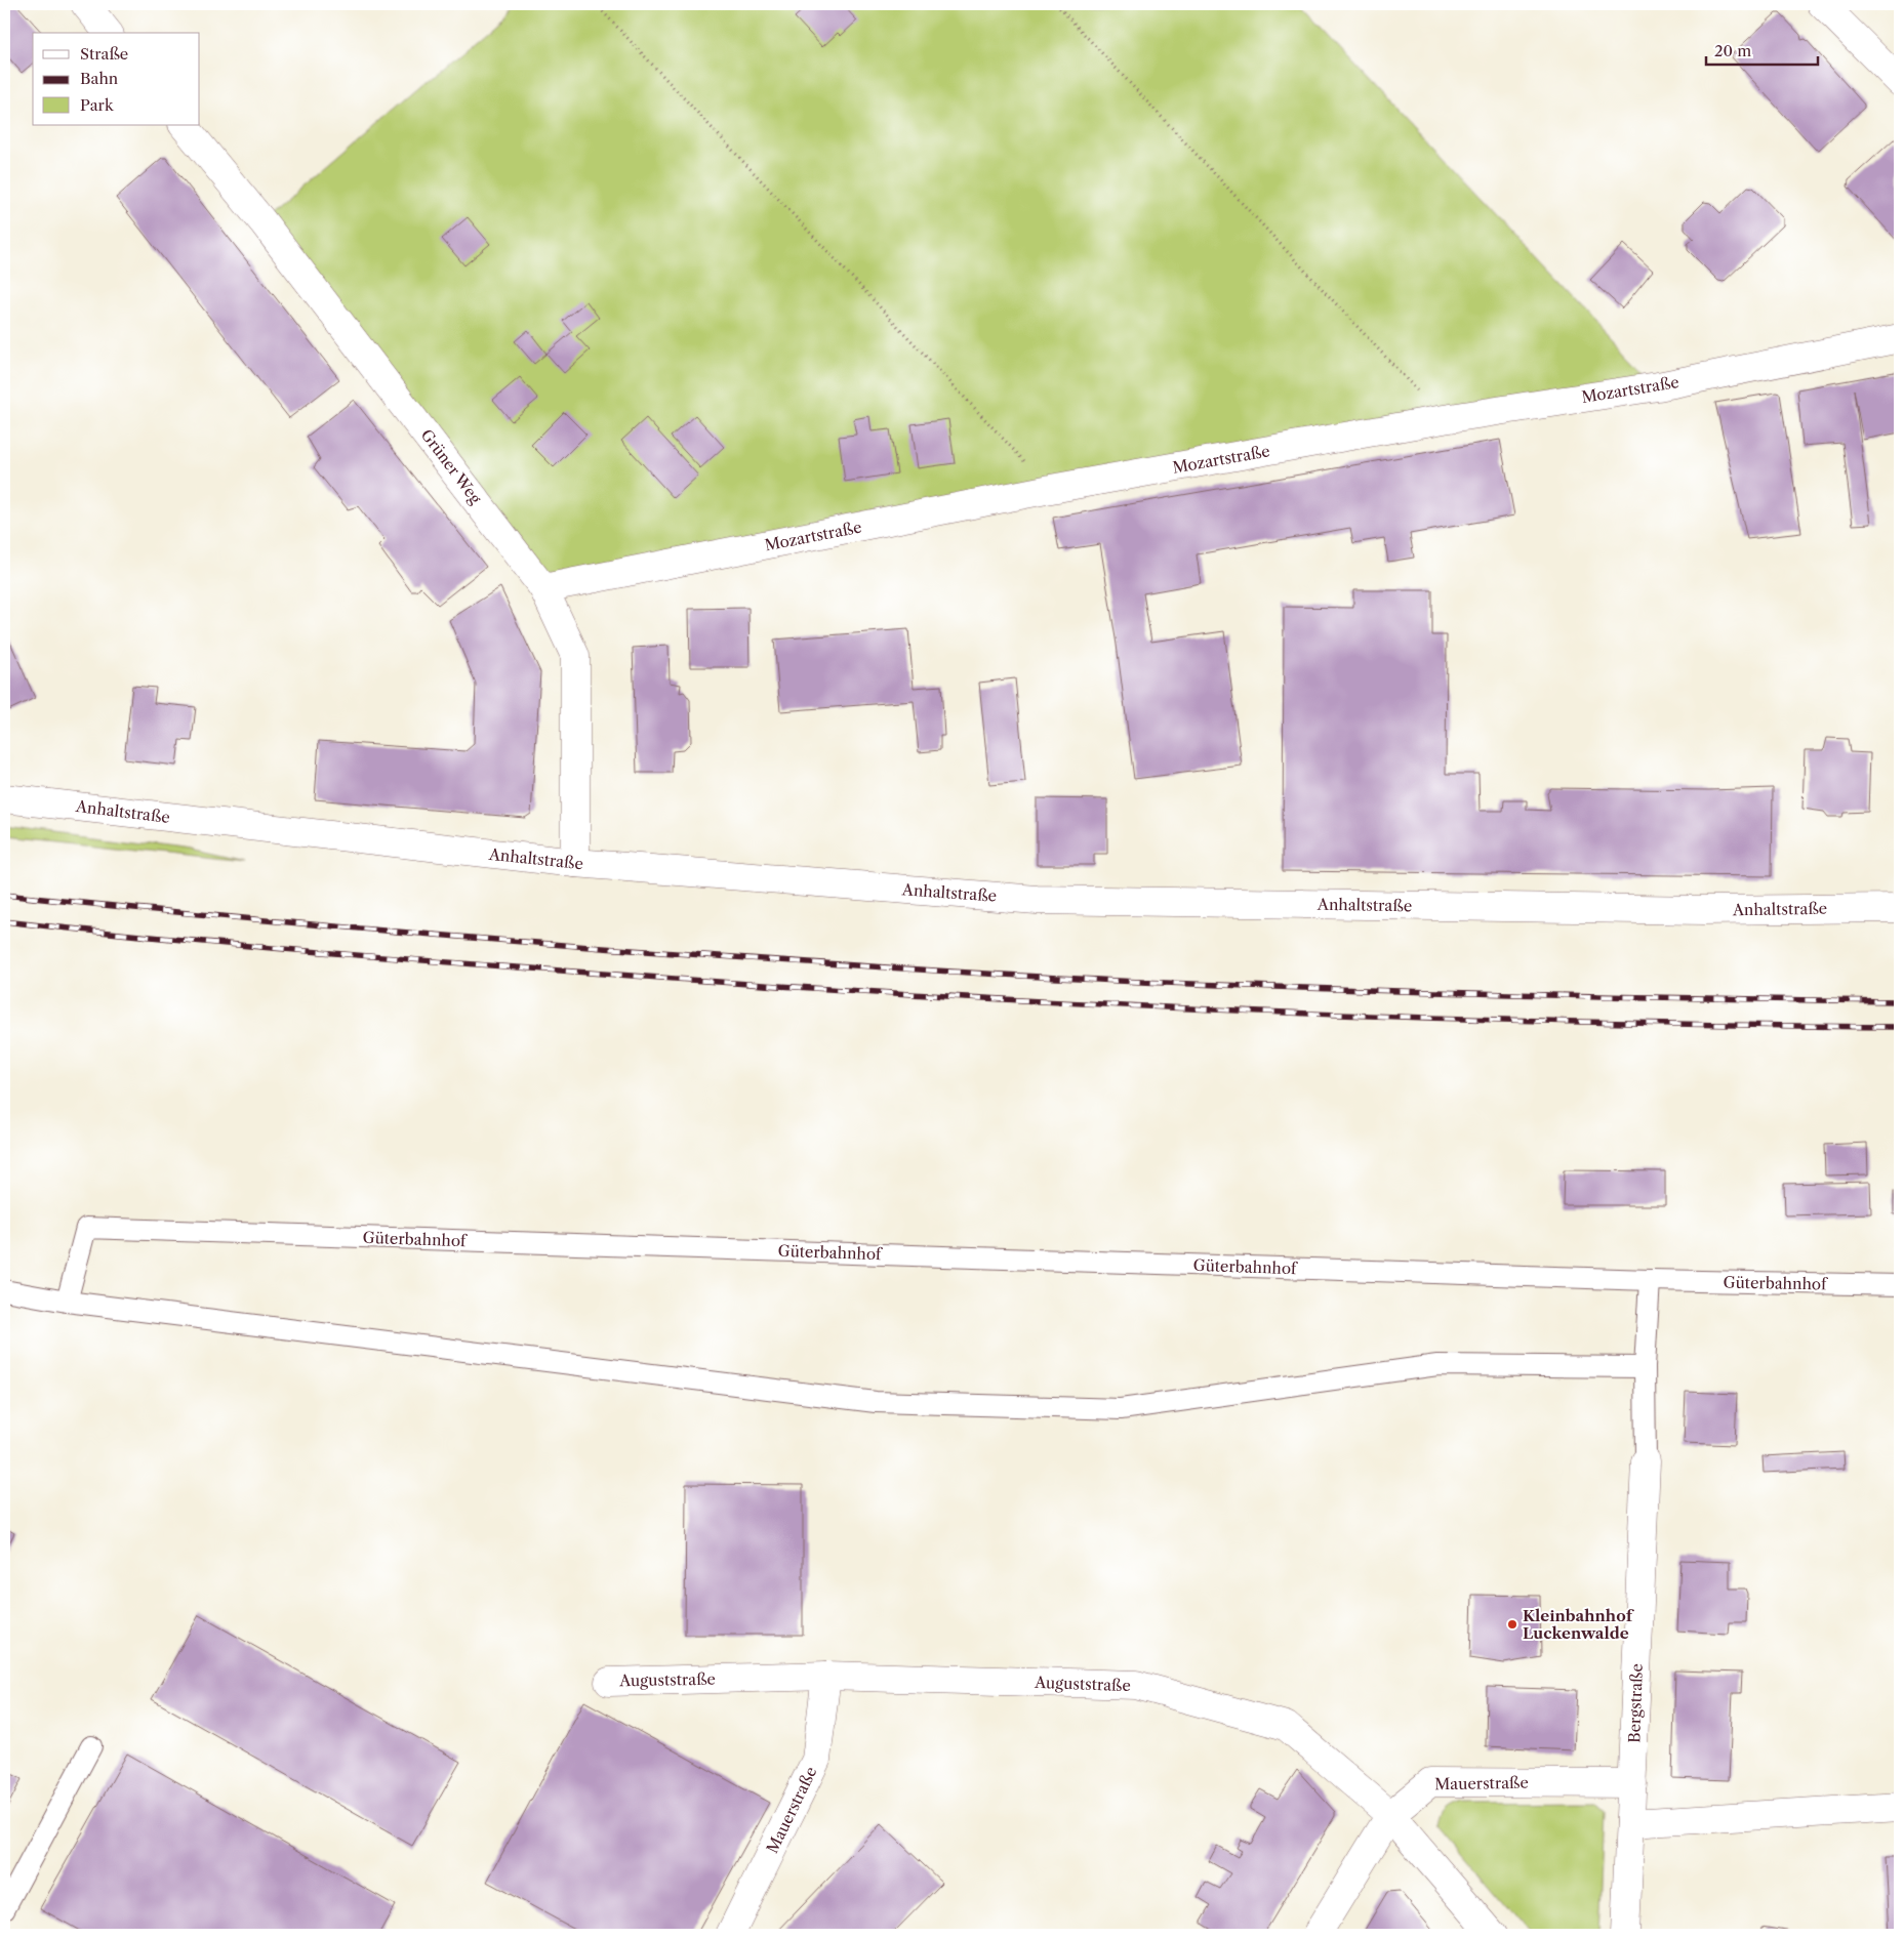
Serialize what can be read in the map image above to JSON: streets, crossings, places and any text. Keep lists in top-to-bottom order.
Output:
{
  "streets": {
    "street": [
      "Mozartstraße",
      "Grüner Weg",
      "Anhaltstraße",
      "Auguststraße",
      "Bergstraße",
      "Mauerstraße"
    ],
    "lane": ["Güterbahnhof"]
  },
  "crossings": [
    ["Mozartstraße", "Grüner Weg"],
    ["Grüner Weg", "Anhaltstraße"],
    ["Auguststraße", "Mauerstraße"],
    ["Bergstraße", "Mauerstraße"]
  ],
  "places": ["Kleinbahnhof Luckenwalde"],
  "legend": ["Straße", "Bahn", "Park"],
  "scale_bar": "20 m"
}
